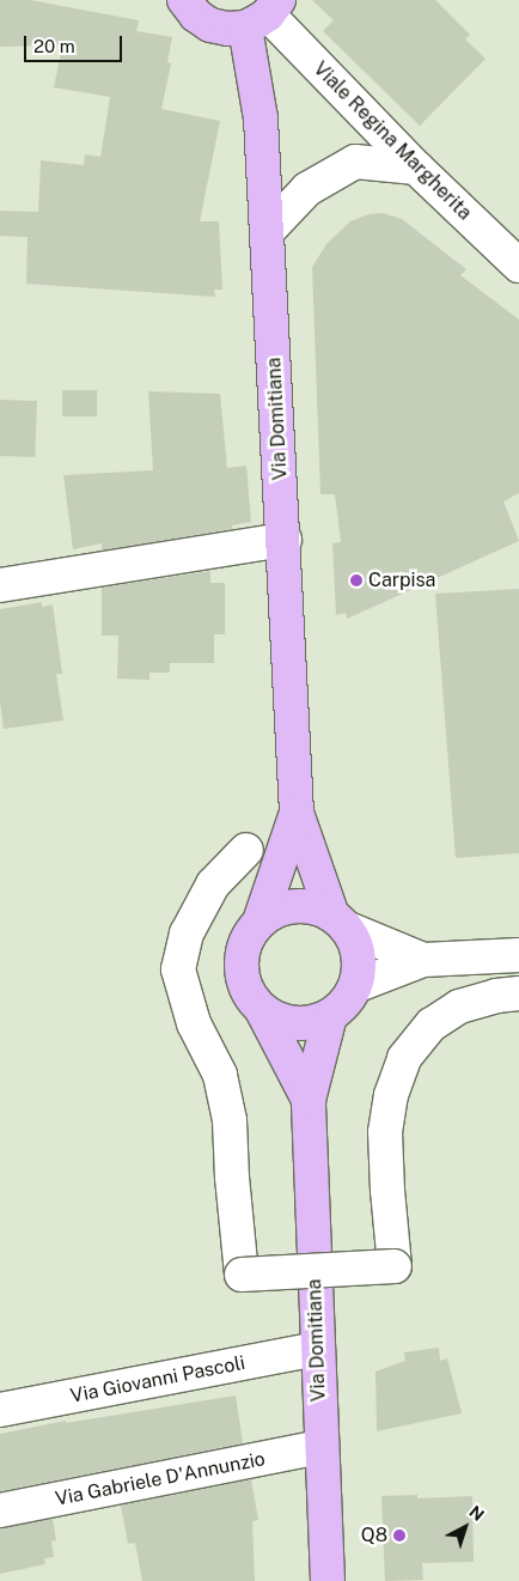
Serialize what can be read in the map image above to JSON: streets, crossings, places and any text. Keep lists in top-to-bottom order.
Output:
{
  "streets": {
    "main road": ["Via Domitiana"],
    "street": ["Viale Regina Margherita", "Via Giovanni Pascoli", "Via Gabriele D'Annunzio"]
  },
  "crossings": [
    ["Viale Regina Margherita", "Via Domitiana"],
    ["Via Domitiana", "Via Giovanni Pascoli"],
    ["Via Domitiana", "Via Gabriele D'Annunzio"]
  ],
  "places": ["Carpisa", "Q8"],
  "scale_bar": "20 m",
  "north": "top right"
}
